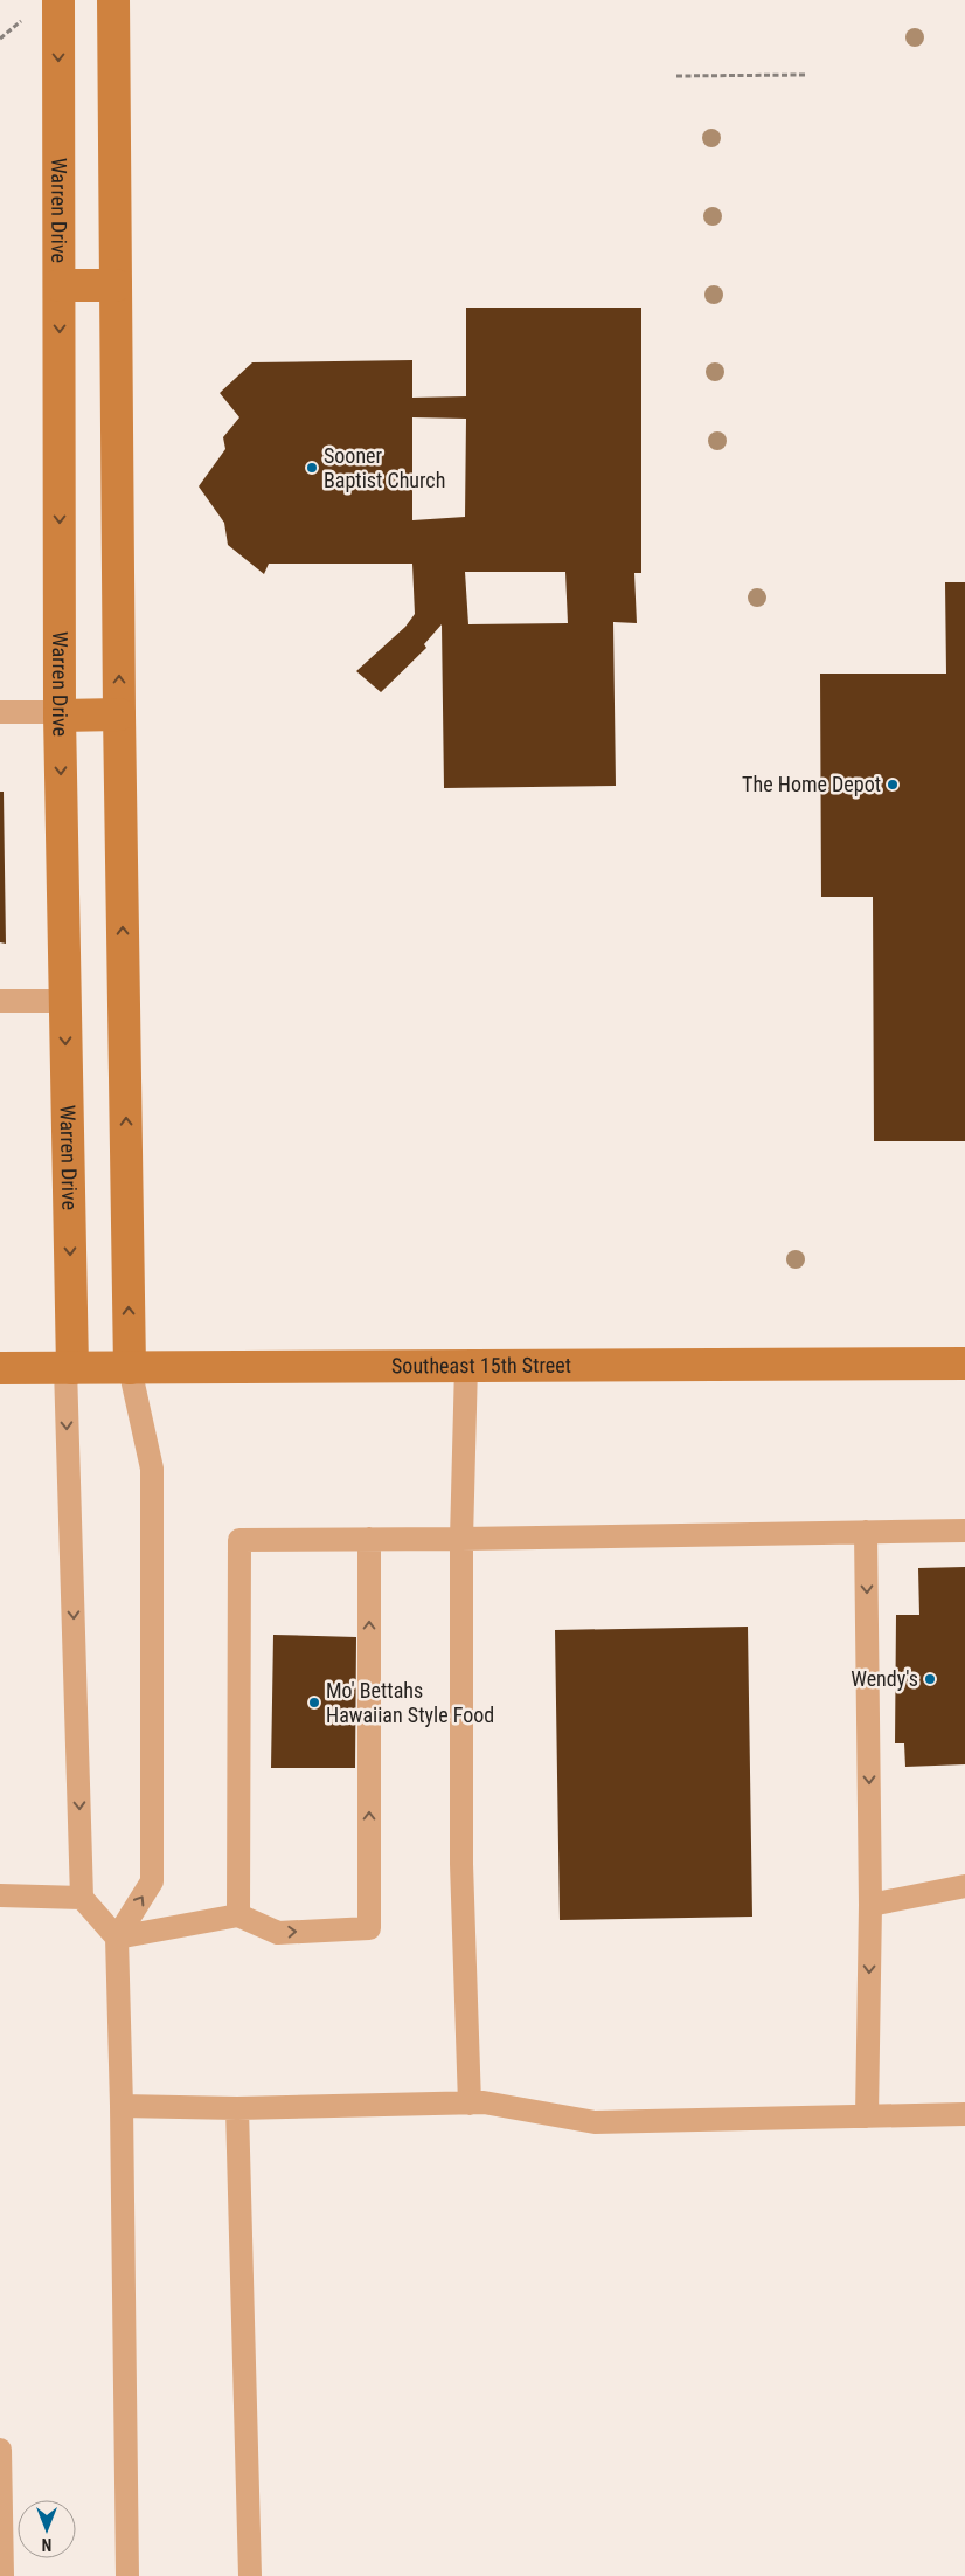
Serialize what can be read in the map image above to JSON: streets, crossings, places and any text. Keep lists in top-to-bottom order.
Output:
{
  "streets": {
    "street": ["Warren Drive", "Southeast 15th Street"]
  },
  "crossings": [
    ["Warren Drive", "Southeast 15th Street"]
  ],
  "places": [
    "Sooner Baptist Church",
    "The Home Depot",
    "Wendy's",
    "Mo' Bettahs Hawaiian Style Food"
  ],
  "north": "bottom"
}
